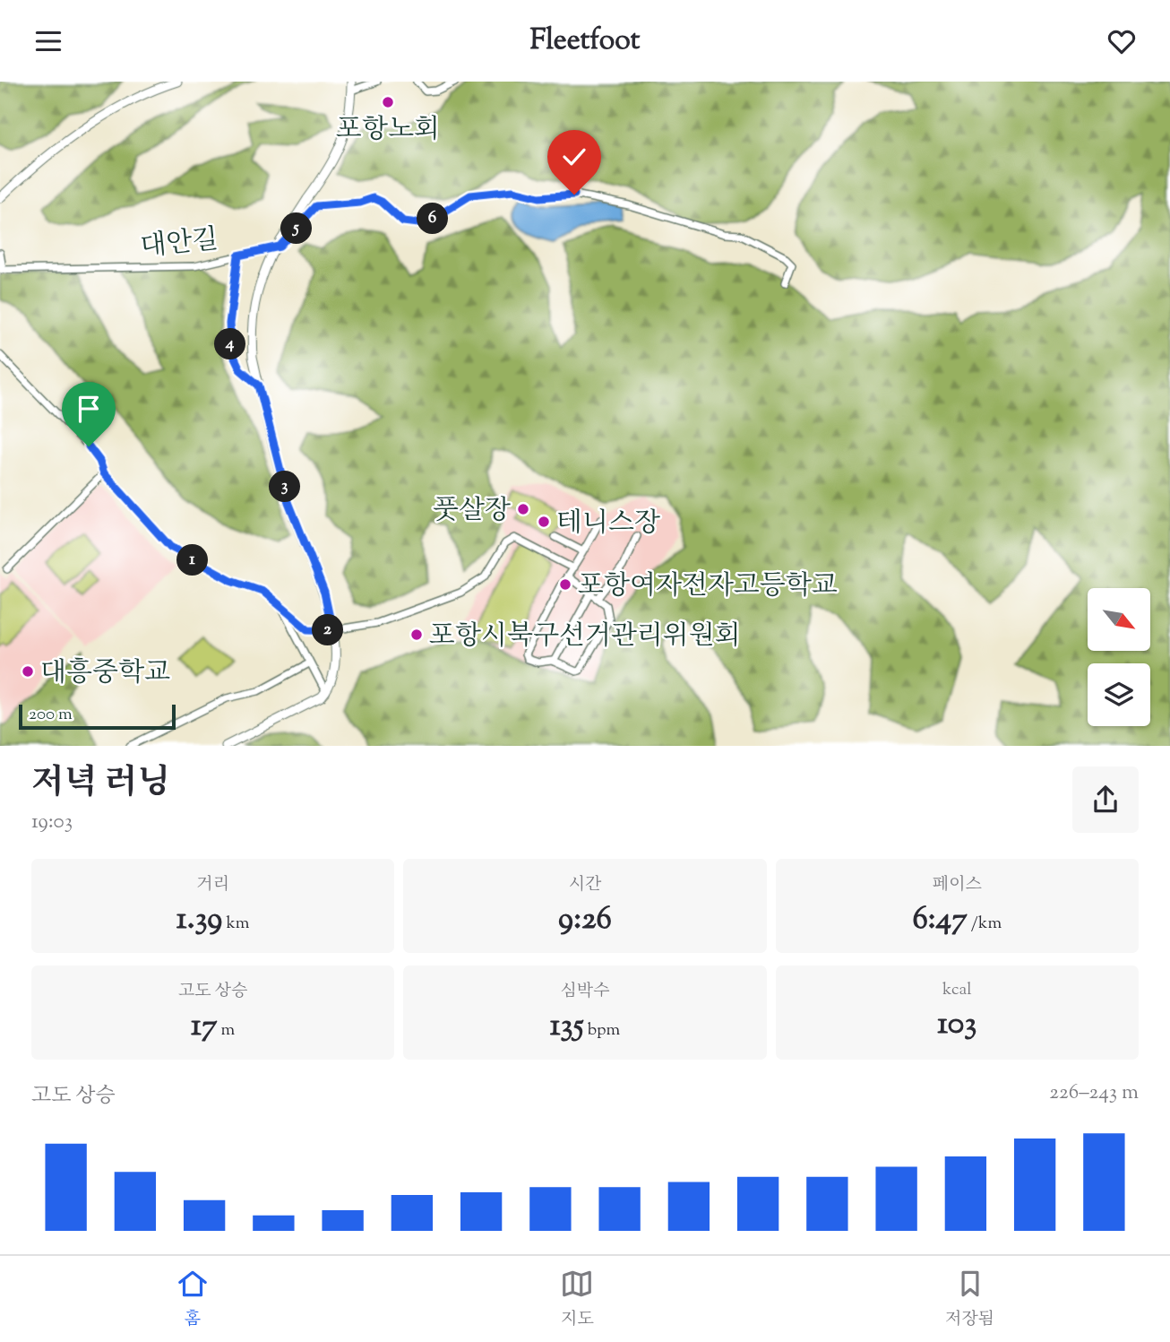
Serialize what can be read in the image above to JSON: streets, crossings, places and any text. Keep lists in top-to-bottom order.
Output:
{
  "streets": {
    "street": ["대안길"]
  },
  "places": [
    "포항노회",
    "풋살장",
    "테니스장",
    "포항여자전자고등학교",
    "포항시북구선거관리위원회",
    "대흥중학교"
  ],
  "scale_bar": "200 m",
  "north": "bottom right",
  "page": {
    "header": "Fleetfoot",
    "pins": [
      "6",
      "5",
      "4",
      "3",
      "1",
      "2"
    ],
    "scale": "200 m",
    "heading": ["저녁 러닝", "19:03"],
    "stats": [
      ["거리", "1.39 km"],
      ["시간", "9:26"],
      ["페이스", "6:47 /km"],
      ["고도 상승", "17 m"],
      ["심박수", "135 bpm"],
      ["kcal", "103"]
    ],
    "chart": ["고도 상승", "226–243 m"],
    "tabs": ["홈", "지도", "저장됨"]
  }
}
